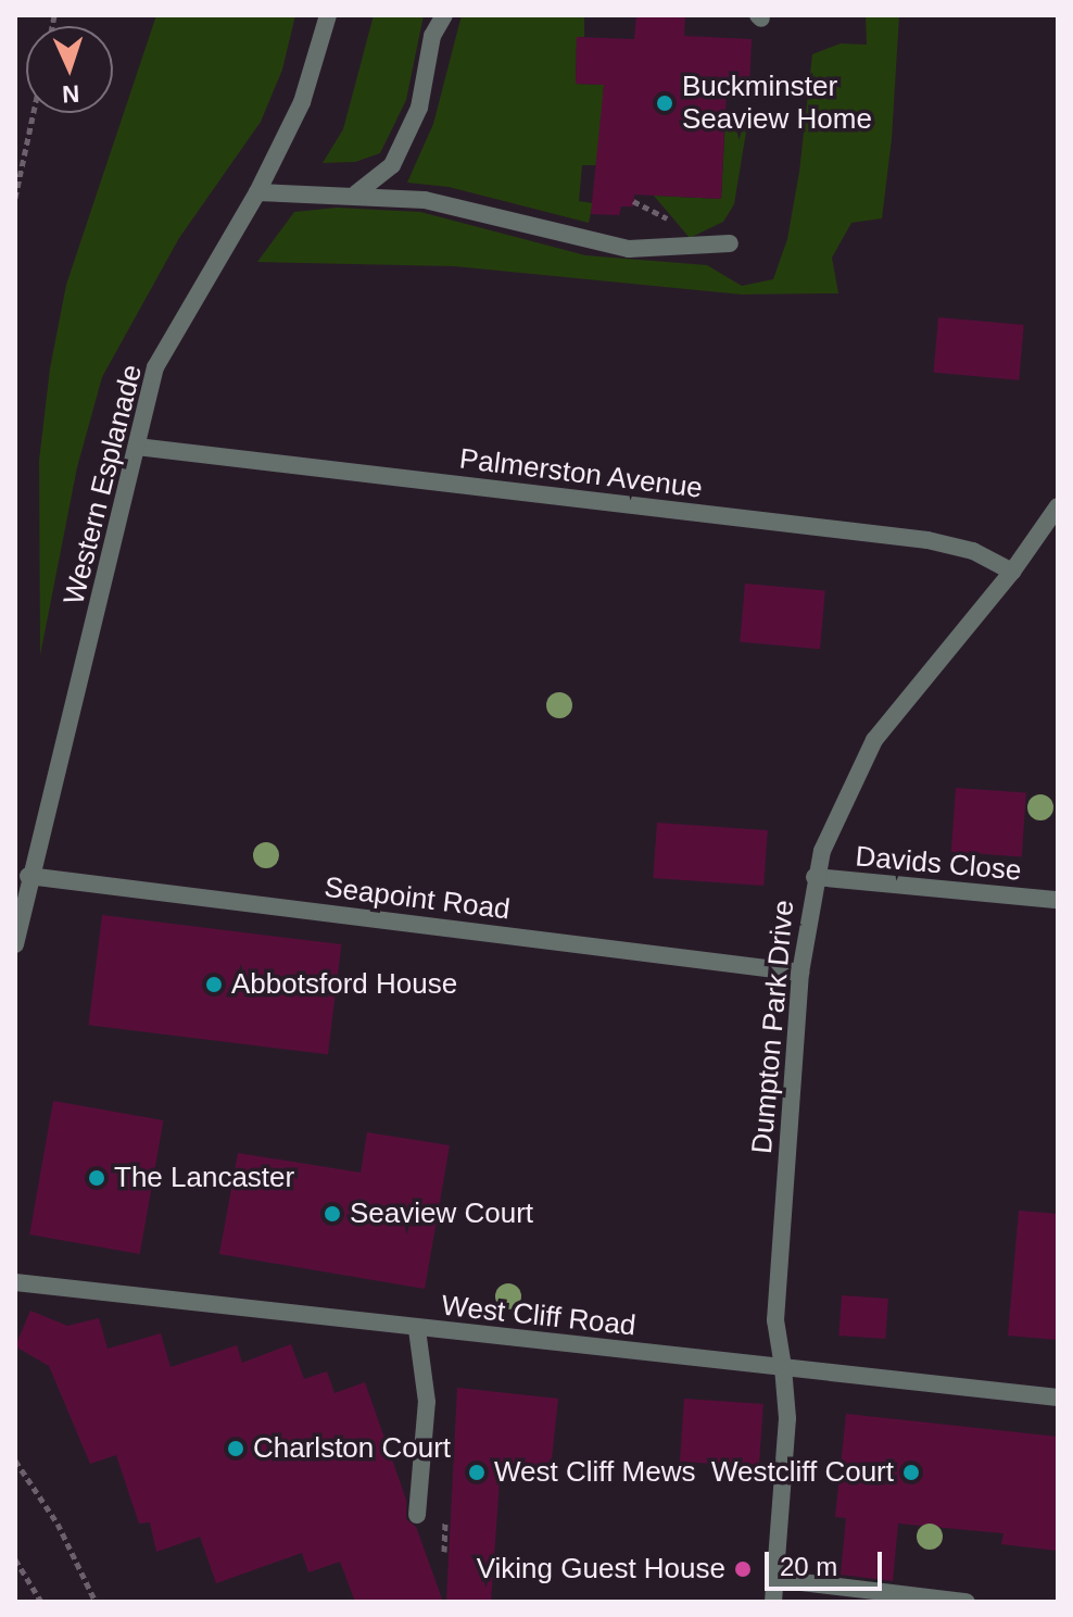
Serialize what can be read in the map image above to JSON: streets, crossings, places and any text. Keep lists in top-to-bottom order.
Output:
{
  "streets": {
    "street": [
      "Palmerston Avenue",
      "Western Esplanade",
      "Davids Close",
      "Seapoint Road",
      "Dumpton Park Drive",
      "West Cliff Road"
    ]
  },
  "crossings": [
    ["Palmerston Avenue", "Western Esplanade"],
    ["Palmerston Avenue", "Dumpton Park Drive"],
    ["Western Esplanade", "Seapoint Road"],
    ["Davids Close", "Dumpton Park Drive"],
    ["Seapoint Road", "Dumpton Park Drive"],
    ["Dumpton Park Drive", "West Cliff Road"]
  ],
  "places": [
    "Buckminster Seaview Home",
    "Abbotsford House",
    "The Lancaster",
    "Seaview Court",
    "Charlston Court",
    "West Cliff Mews",
    "Westcliff Court",
    "Viking Guest House"
  ],
  "scale_bar": "20 m",
  "north": "bottom"
}
